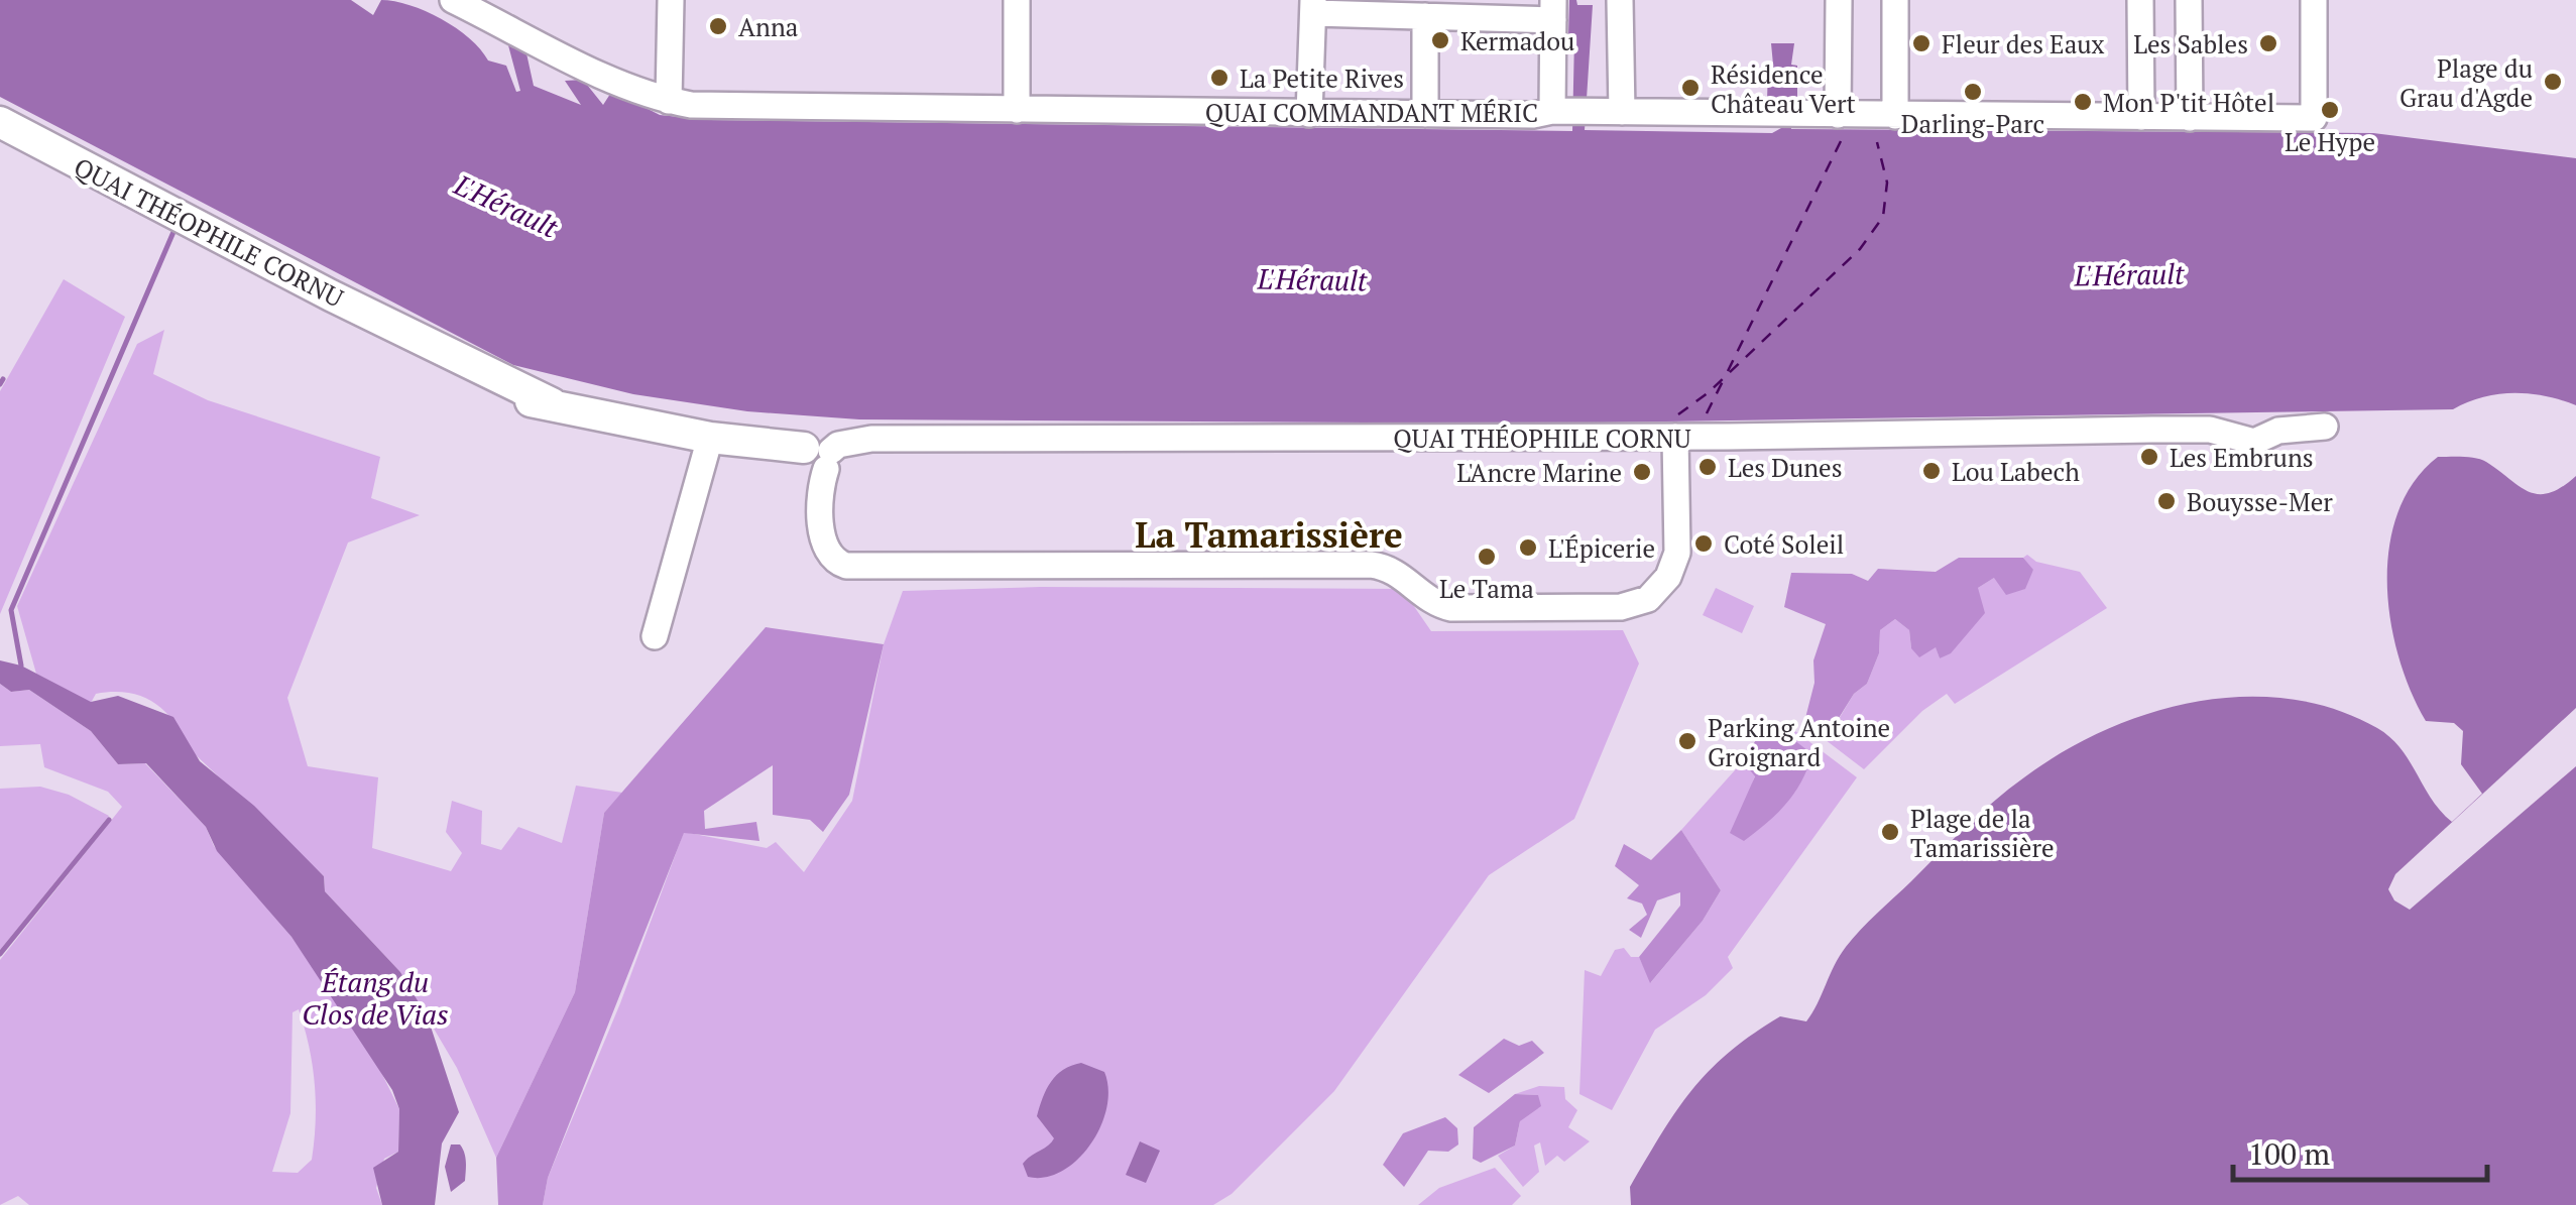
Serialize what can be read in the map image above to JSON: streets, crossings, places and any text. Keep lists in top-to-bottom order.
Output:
{
  "streets": {
    "main road": ["QUAI THÉOPHILE CORNU"],
    "street": ["QUAI COMMANDANT MÉRIC"]
  },
  "districts": ["La Tamarissière"],
  "water": ["L'Hérault", "Étang du Clos de Vias"],
  "places": [
    "Anna",
    "Kermadou",
    "Fleur des Eaux",
    "Les Sables",
    "La Petite Rives",
    "Plage du Grau d'Agde",
    "Résidence Château Vert",
    "Darling-Parc",
    "Mon P'tit Hôtel",
    "Le Hype",
    "Les Embruns",
    "Les Dunes",
    "Lou Labech",
    "L'Ancre Marine",
    "Bouysse-Mer",
    "Coté Soleil",
    "L'Épicerie",
    "Le Tama",
    "Parking Antoine Groignard",
    "Plage de la Tamarissière"
  ],
  "scale_bar": "100 m"
}
